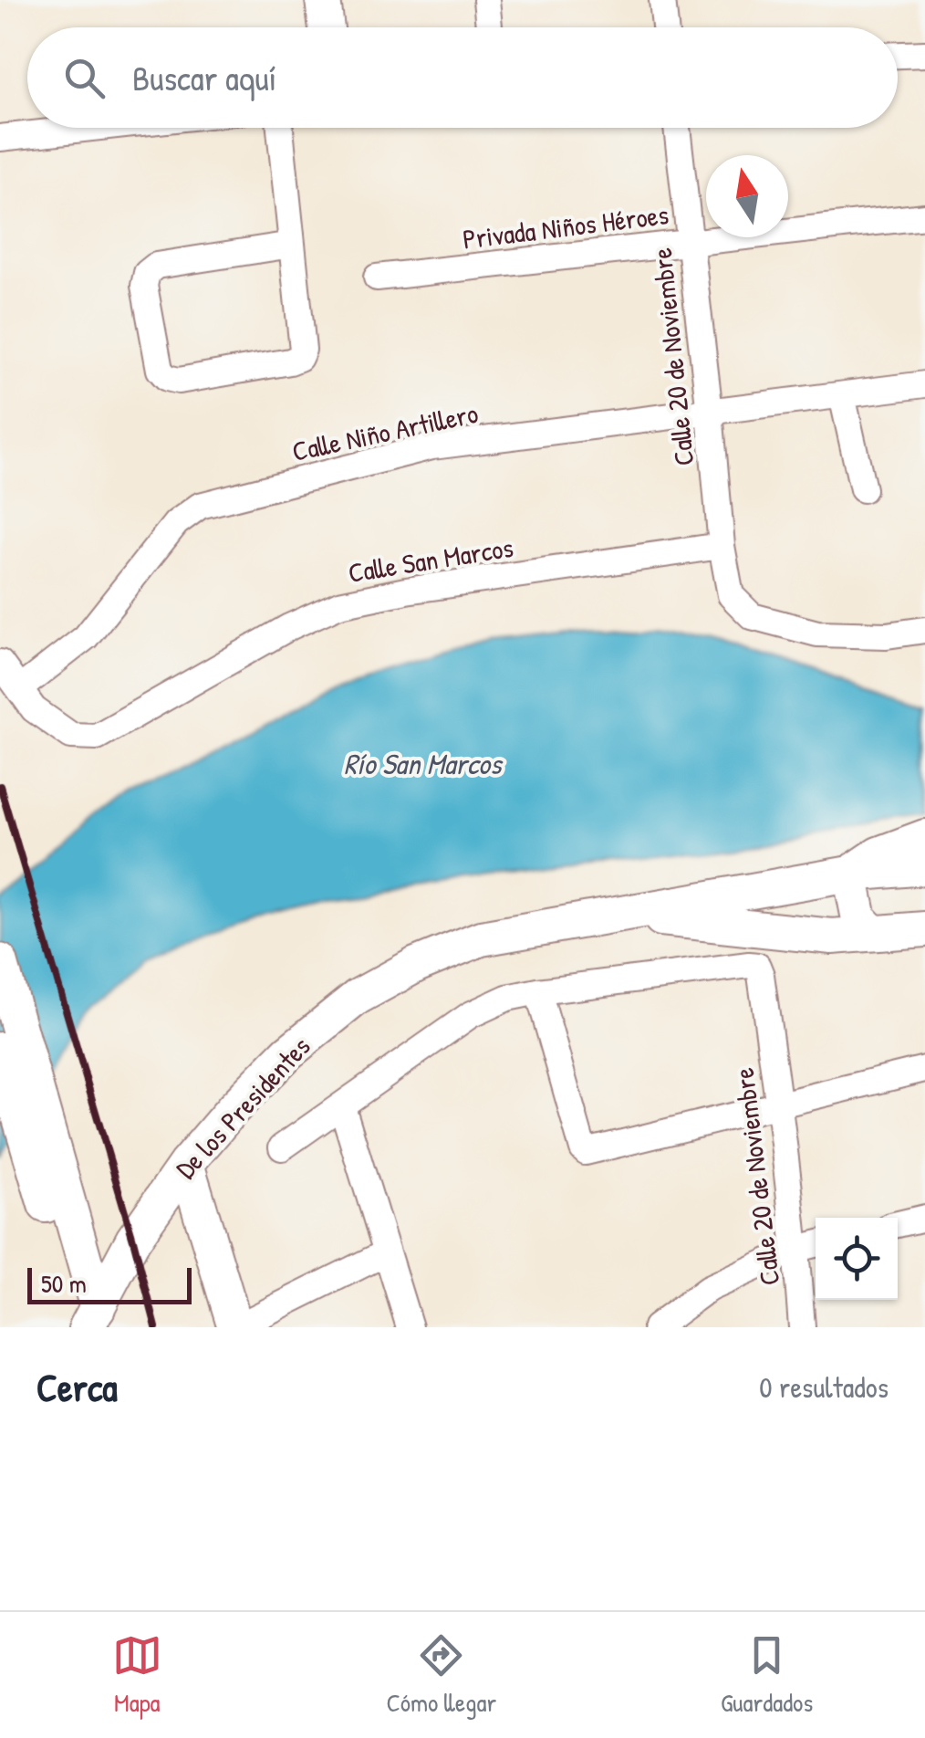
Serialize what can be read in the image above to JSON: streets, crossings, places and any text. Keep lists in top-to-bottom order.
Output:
{
  "streets": {
    "main road": ["De los Presidentes"],
    "street": [
      "Privada Niños Héroes",
      "Calle 20 de Noviembre",
      "Calle Niño Artillero",
      "Calle San Marcos"
    ]
  },
  "crossings": [
    ["Privada Niños Héroes", "Calle 20 de Noviembre"],
    ["Calle 20 de Noviembre", "Calle Niño Artillero"],
    ["Calle 20 de Noviembre", "Calle San Marcos"],
    ["Calle Niño Artillero", "Calle San Marcos"]
  ],
  "water": ["Río San Marcos"],
  "scale_bar": "50 m",
  "north": "top",
  "page": {
    "search": "Buscar aquí",
    "scale": "50 m",
    "heading": ["Cerca", "0 resultados"],
    "nav": ["Mapa", "Cómo llegar", "Guardados"]
  }
}
